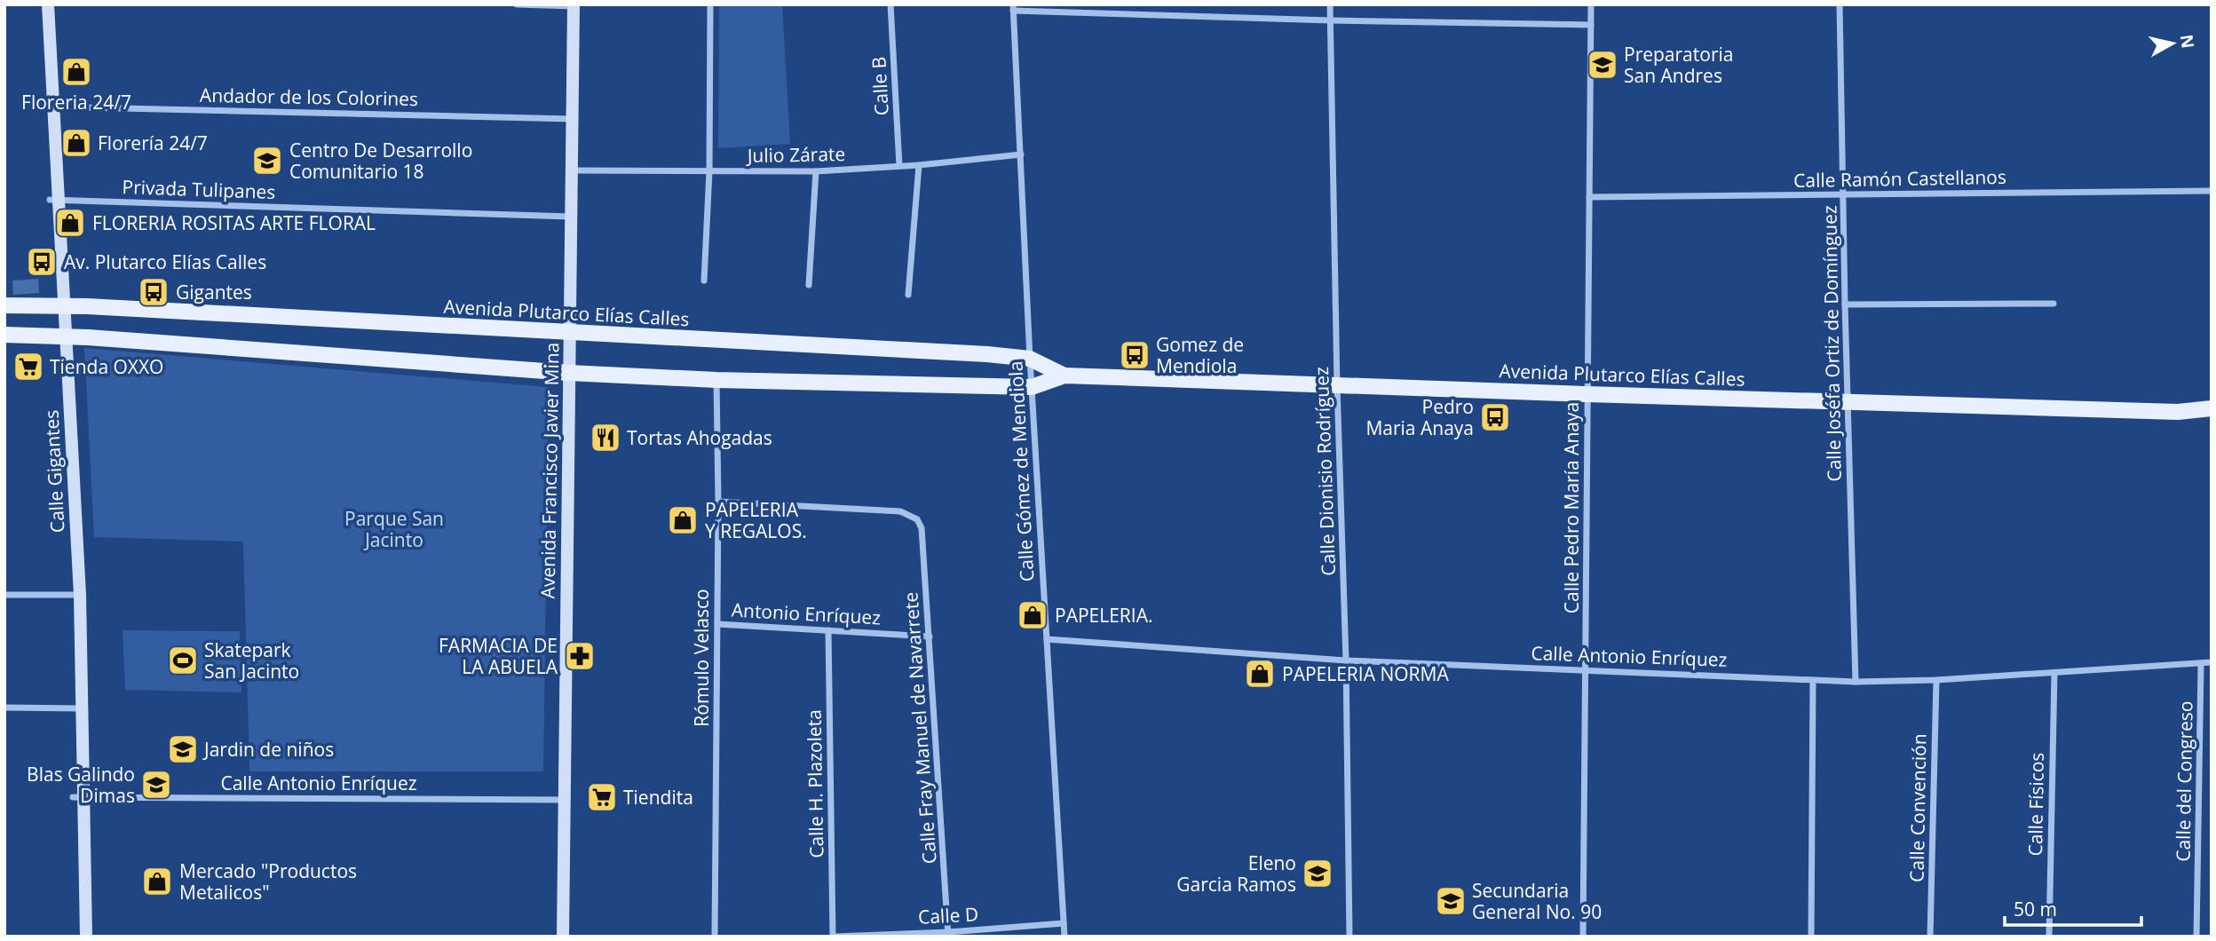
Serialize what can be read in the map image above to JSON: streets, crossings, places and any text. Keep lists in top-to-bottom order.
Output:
{
  "streets": {
    "main road": ["Avenida Plutarco Elías Calles", "Avenida Francisco Javier Mina", "Calle Gigantes"],
    "street": [
      "Calle B",
      "Andador de los Colorines",
      "Julio Zárate",
      "Calle Ramón Castellanos",
      "Privada Tulipanes",
      "Calle Joséfa Ortiz de Domínguez",
      "Calle Gómez de Mendiola",
      "Calle Dionisio Rodríguez",
      "Calle Pedro María Anaya",
      "Antonio Enríquez",
      "Calle Antonio Enríquez",
      "Rómulo Velasco",
      "Calle Fray Manuel de Navarrete",
      "Calle del Congreso",
      "Calle H. Plazoleta",
      "Calle Físicos",
      "Calle Convención",
      "Calle D"
    ]
  },
  "crossings": [
    ["Calle B", "Julio Zárate"],
    ["Andador de los Colorines", "Avenida Francisco Javier Mina"],
    ["Andador de los Colorines", "Calle Gigantes"],
    ["Julio Zárate", "Avenida Francisco Javier Mina"],
    ["Julio Zárate", "Calle Gómez de Mendiola"],
    ["Calle Ramón Castellanos", "Calle Joséfa Ortiz de Domínguez"],
    ["Calle Ramón Castellanos", "Calle Pedro María Anaya"],
    ["Privada Tulipanes", "Avenida Francisco Javier Mina"],
    ["Privada Tulipanes", "Calle Gigantes"],
    ["Avenida Plutarco Elías Calles", "Calle Joséfa Ortiz de Domínguez"],
    ["Avenida Plutarco Elías Calles", "Avenida Francisco Javier Mina"],
    ["Avenida Plutarco Elías Calles", "Calle Gigantes"],
    ["Avenida Plutarco Elías Calles", "Calle Gómez de Mendiola"],
    ["Avenida Plutarco Elías Calles", "Calle Dionisio Rodríguez"],
    ["Avenida Plutarco Elías Calles", "Calle Pedro María Anaya"],
    ["Avenida Plutarco Elías Calles", "Rómulo Velasco"],
    ["Calle Joséfa Ortiz de Domínguez", "Calle Antonio Enríquez"],
    ["Avenida Francisco Javier Mina", "Calle Antonio Enríquez"],
    ["Calle Gigantes", "Calle Antonio Enríquez"],
    ["Calle Gómez de Mendiola", "Calle Antonio Enríquez"],
    ["Calle Gómez de Mendiola", "Calle D"],
    ["Calle Dionisio Rodríguez", "Calle Antonio Enríquez"],
    ["Calle Pedro María Anaya", "Calle Antonio Enríquez"],
    ["Antonio Enríquez", "Rómulo Velasco"],
    ["Antonio Enríquez", "Calle Fray Manuel de Navarrete"],
    ["Antonio Enríquez", "Calle H. Plazoleta"],
    ["Calle Antonio Enríquez", "Calle del Congreso"],
    ["Calle Antonio Enríquez", "Calle Físicos"],
    ["Calle Antonio Enríquez", "Calle Convención"],
    ["Rómulo Velasco", "Calle Fray Manuel de Navarrete"],
    ["Calle Fray Manuel de Navarrete", "Calle D"],
    ["Calle H. Plazoleta", "Calle D"]
  ],
  "parks": ["Parque San Jacinto"],
  "places": {
    "school or university": [
      "Preparatoria San Andres",
      "Centro De Desarrollo Comunitario 18",
      "Jardin de niños",
      "Blas Galindo Dimas",
      "Eleno Garcia Ramos",
      "Secundaria General No. 90"
    ],
    "shop": [
      "Floreria 24/7",
      "Florería 24/7",
      "FLORERIA ROSITAS ARTE FLORAL",
      "PAPELERIA Y REGALOS.",
      "PAPELERIA.",
      "PAPELERIA NORMA",
      "Mercado \"Productos Metalicos\""
    ],
    "bus stop": [
      "Av. Plutarco Elías Calles",
      "Gigantes",
      "Gomez de Mendiola",
      "Pedro Maria Anaya"
    ],
    "supermarket": ["Tienda OXXO", "Tiendita"],
    "restaurant": ["Tortas Ahogadas"],
    "pharmacy": ["FARMACIA DE LA ABUELA"],
    "sports": ["Skatepark San Jacinto"]
  },
  "scale_bar": "50 m",
  "north": "right"
}
